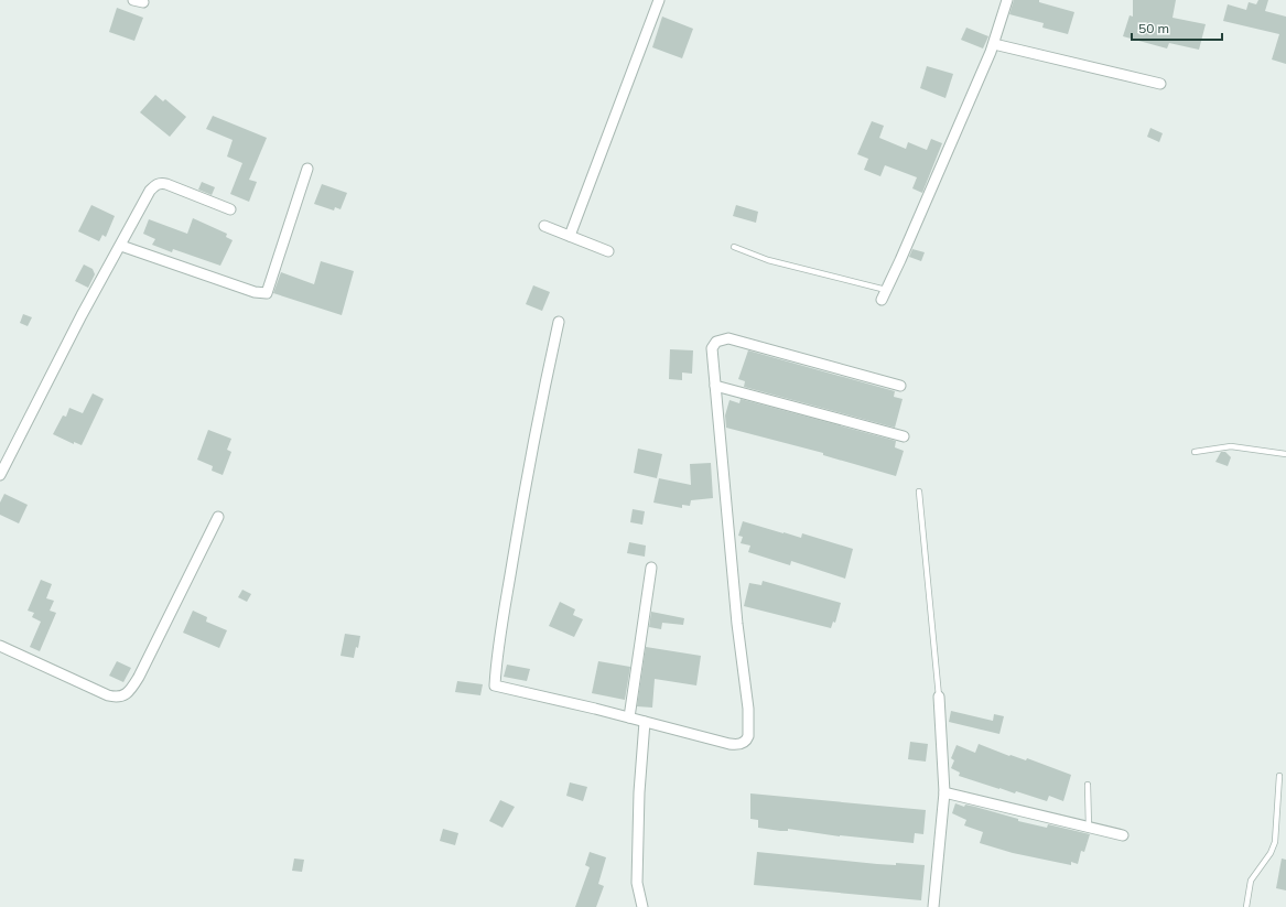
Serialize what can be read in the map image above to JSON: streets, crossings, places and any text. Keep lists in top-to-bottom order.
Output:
{
  "scale_bar": "50 m"
}
